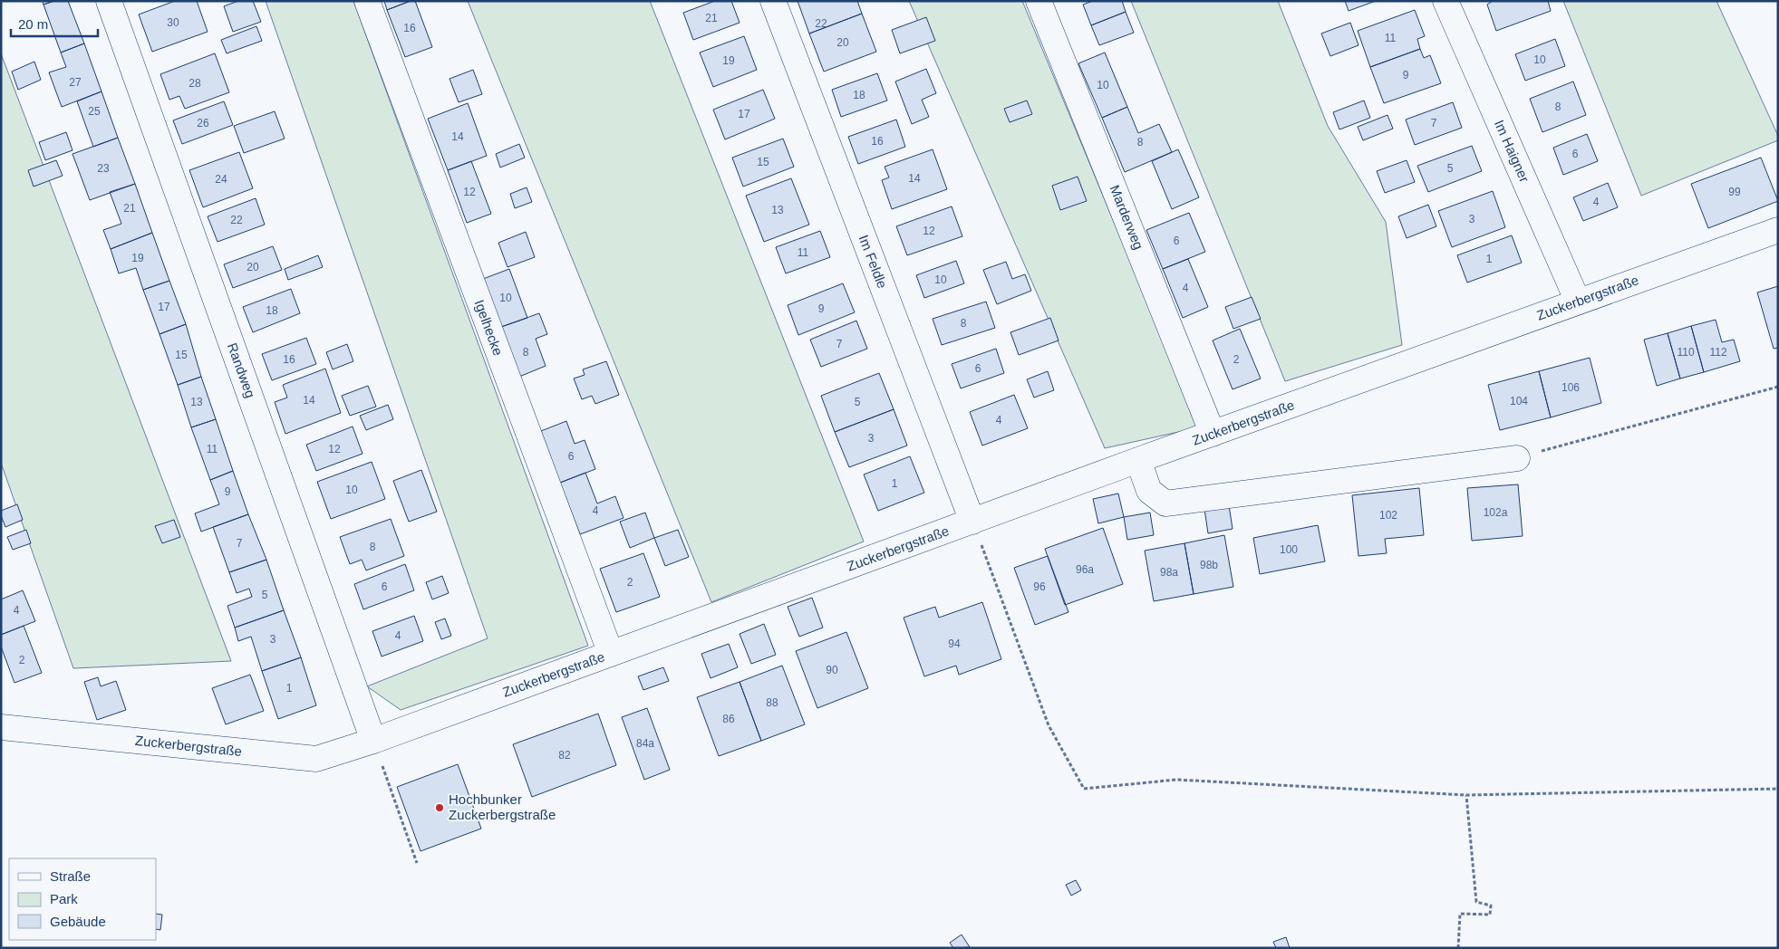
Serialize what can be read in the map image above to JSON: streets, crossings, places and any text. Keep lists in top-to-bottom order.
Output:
{
  "streets": {
    "street": [
      "Im Haigner",
      "Marderweg",
      "Im Feldle",
      "Zuckerbergstraße",
      "Igelhecke",
      "Randweg"
    ]
  },
  "crossings": [
    ["Im Haigner", "Zuckerbergstraße"],
    ["Marderweg", "Zuckerbergstraße"],
    ["Im Feldle", "Zuckerbergstraße"],
    ["Zuckerbergstraße", "Igelhecke"],
    ["Zuckerbergstraße", "Randweg"]
  ],
  "places": ["Hochbunker Zuckerbergstraße"],
  "house_numbers": [
    "21",
    "30",
    "22",
    "16",
    "11",
    "20",
    "10",
    "19",
    "9",
    "27",
    "28",
    "10",
    "18",
    "8",
    "25",
    "17",
    "26",
    "7",
    "14",
    "16",
    "8",
    "6",
    "15",
    "23",
    "5",
    "14",
    "24",
    "12",
    "99",
    "4",
    "21",
    "13",
    "3",
    "22",
    "12",
    "6",
    "11",
    "19",
    "1",
    "20",
    "10",
    "4",
    "10",
    "17",
    "9",
    "18",
    "8",
    "7",
    "8",
    "110",
    "112",
    "15",
    "16",
    "2",
    "6",
    "106",
    "14",
    "104",
    "13",
    "5",
    "4",
    "3",
    "11",
    "12",
    "6",
    "1",
    "10",
    "9",
    "4",
    "102a",
    "102",
    "7",
    "8",
    "100",
    "98b",
    "96a",
    "98a",
    "2",
    "6",
    "96",
    "5",
    "4",
    "4",
    "3",
    "94",
    "2",
    "90",
    "1",
    "88",
    "86",
    "84a",
    "82"
  ],
  "legend": ["Straße", "Park", "Gebäude"],
  "scale_bar": "20 m"
}
